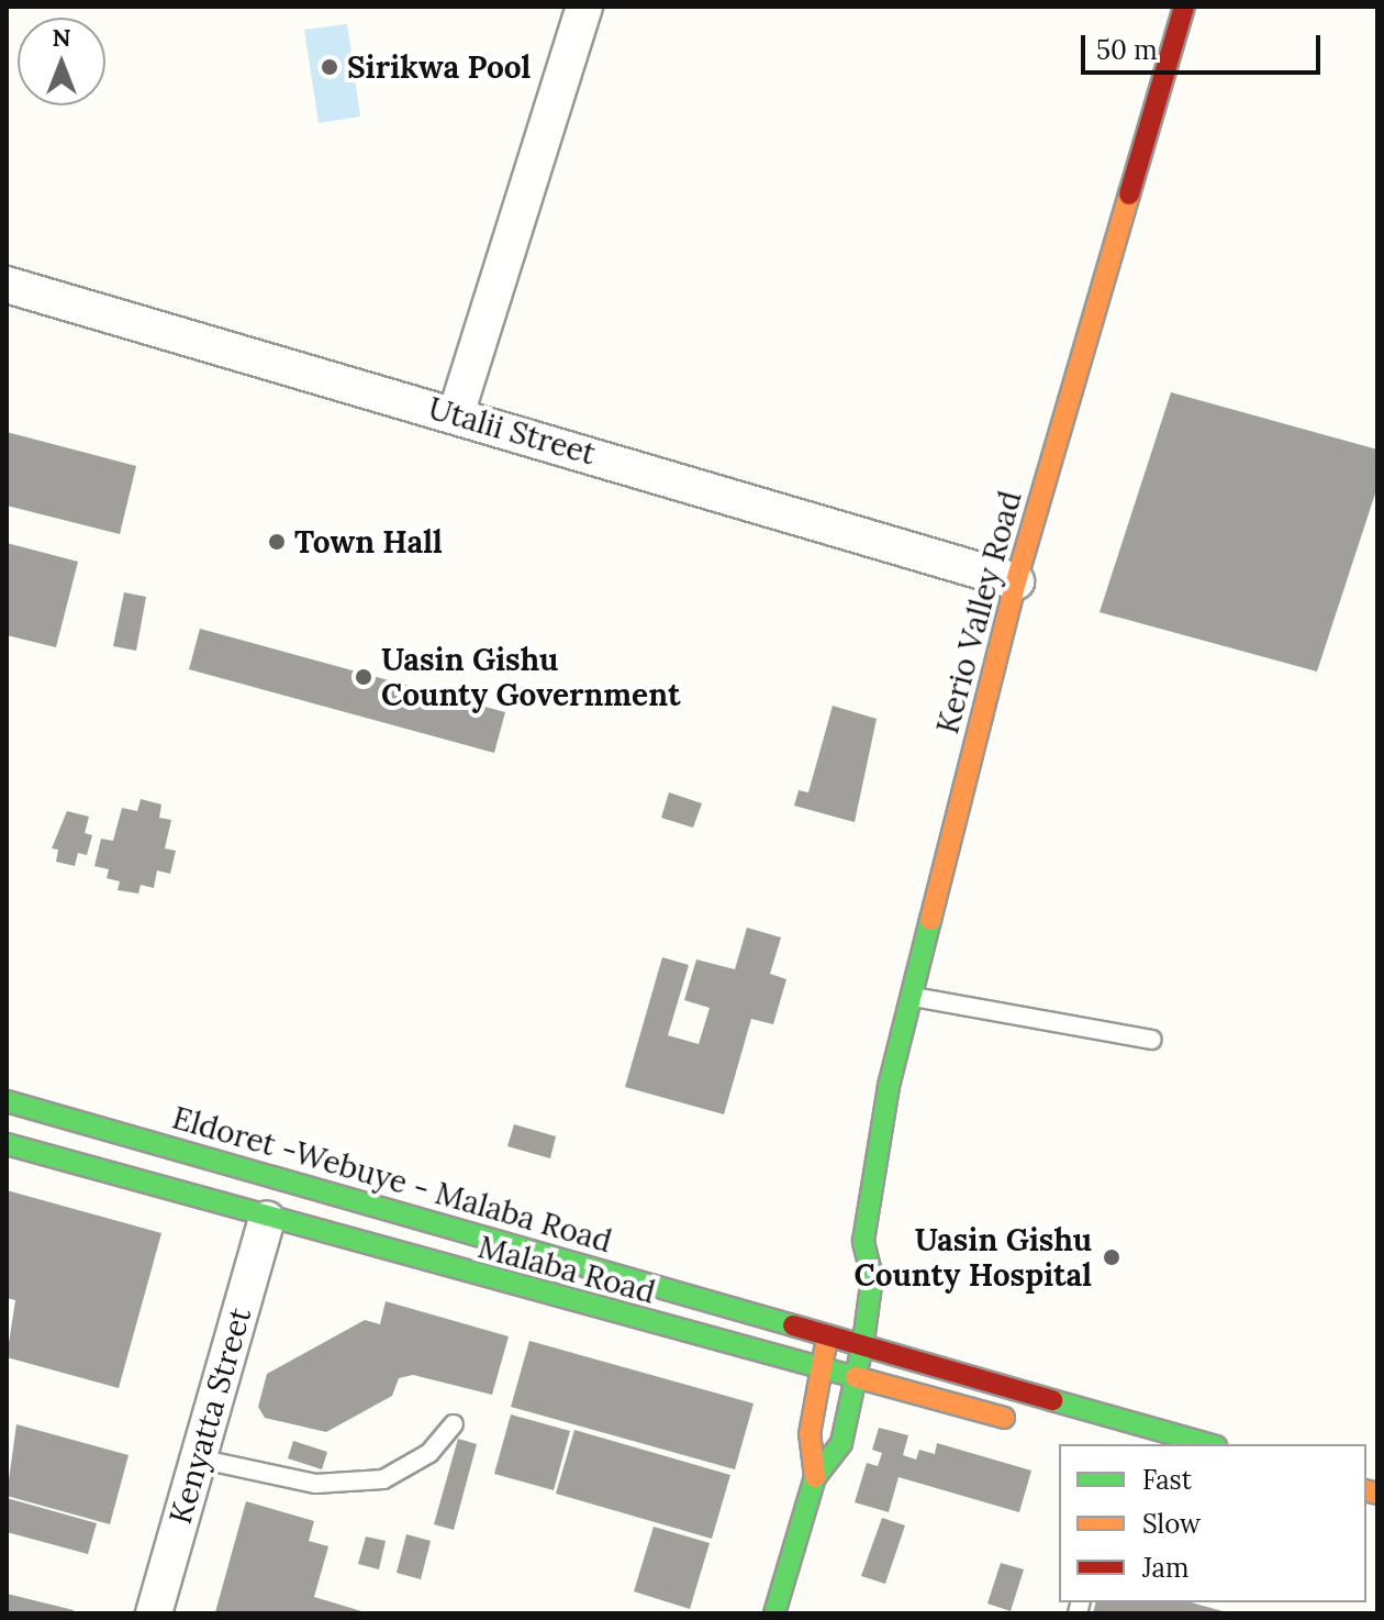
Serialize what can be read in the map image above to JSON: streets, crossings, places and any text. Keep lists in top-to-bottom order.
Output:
{
  "streets": {
    "main road": ["Kerio Valley Road", "Eldoret -Webuye - Malaba Road", "Malaba Road"],
    "street": ["Utalii Street", "Kenyatta Street"]
  },
  "crossings": [
    ["Utalii Street", "Kerio Valley Road"],
    ["Malaba Road", "Kenyatta Street"]
  ],
  "places": [
    "Sirikwa Pool",
    "Town Hall",
    "Uasin Gishu County Government",
    "Uasin Gishu County Hospital"
  ],
  "legend": ["Fast", "Slow", "Jam"],
  "scale_bar": "50 m",
  "north": "top"
}
